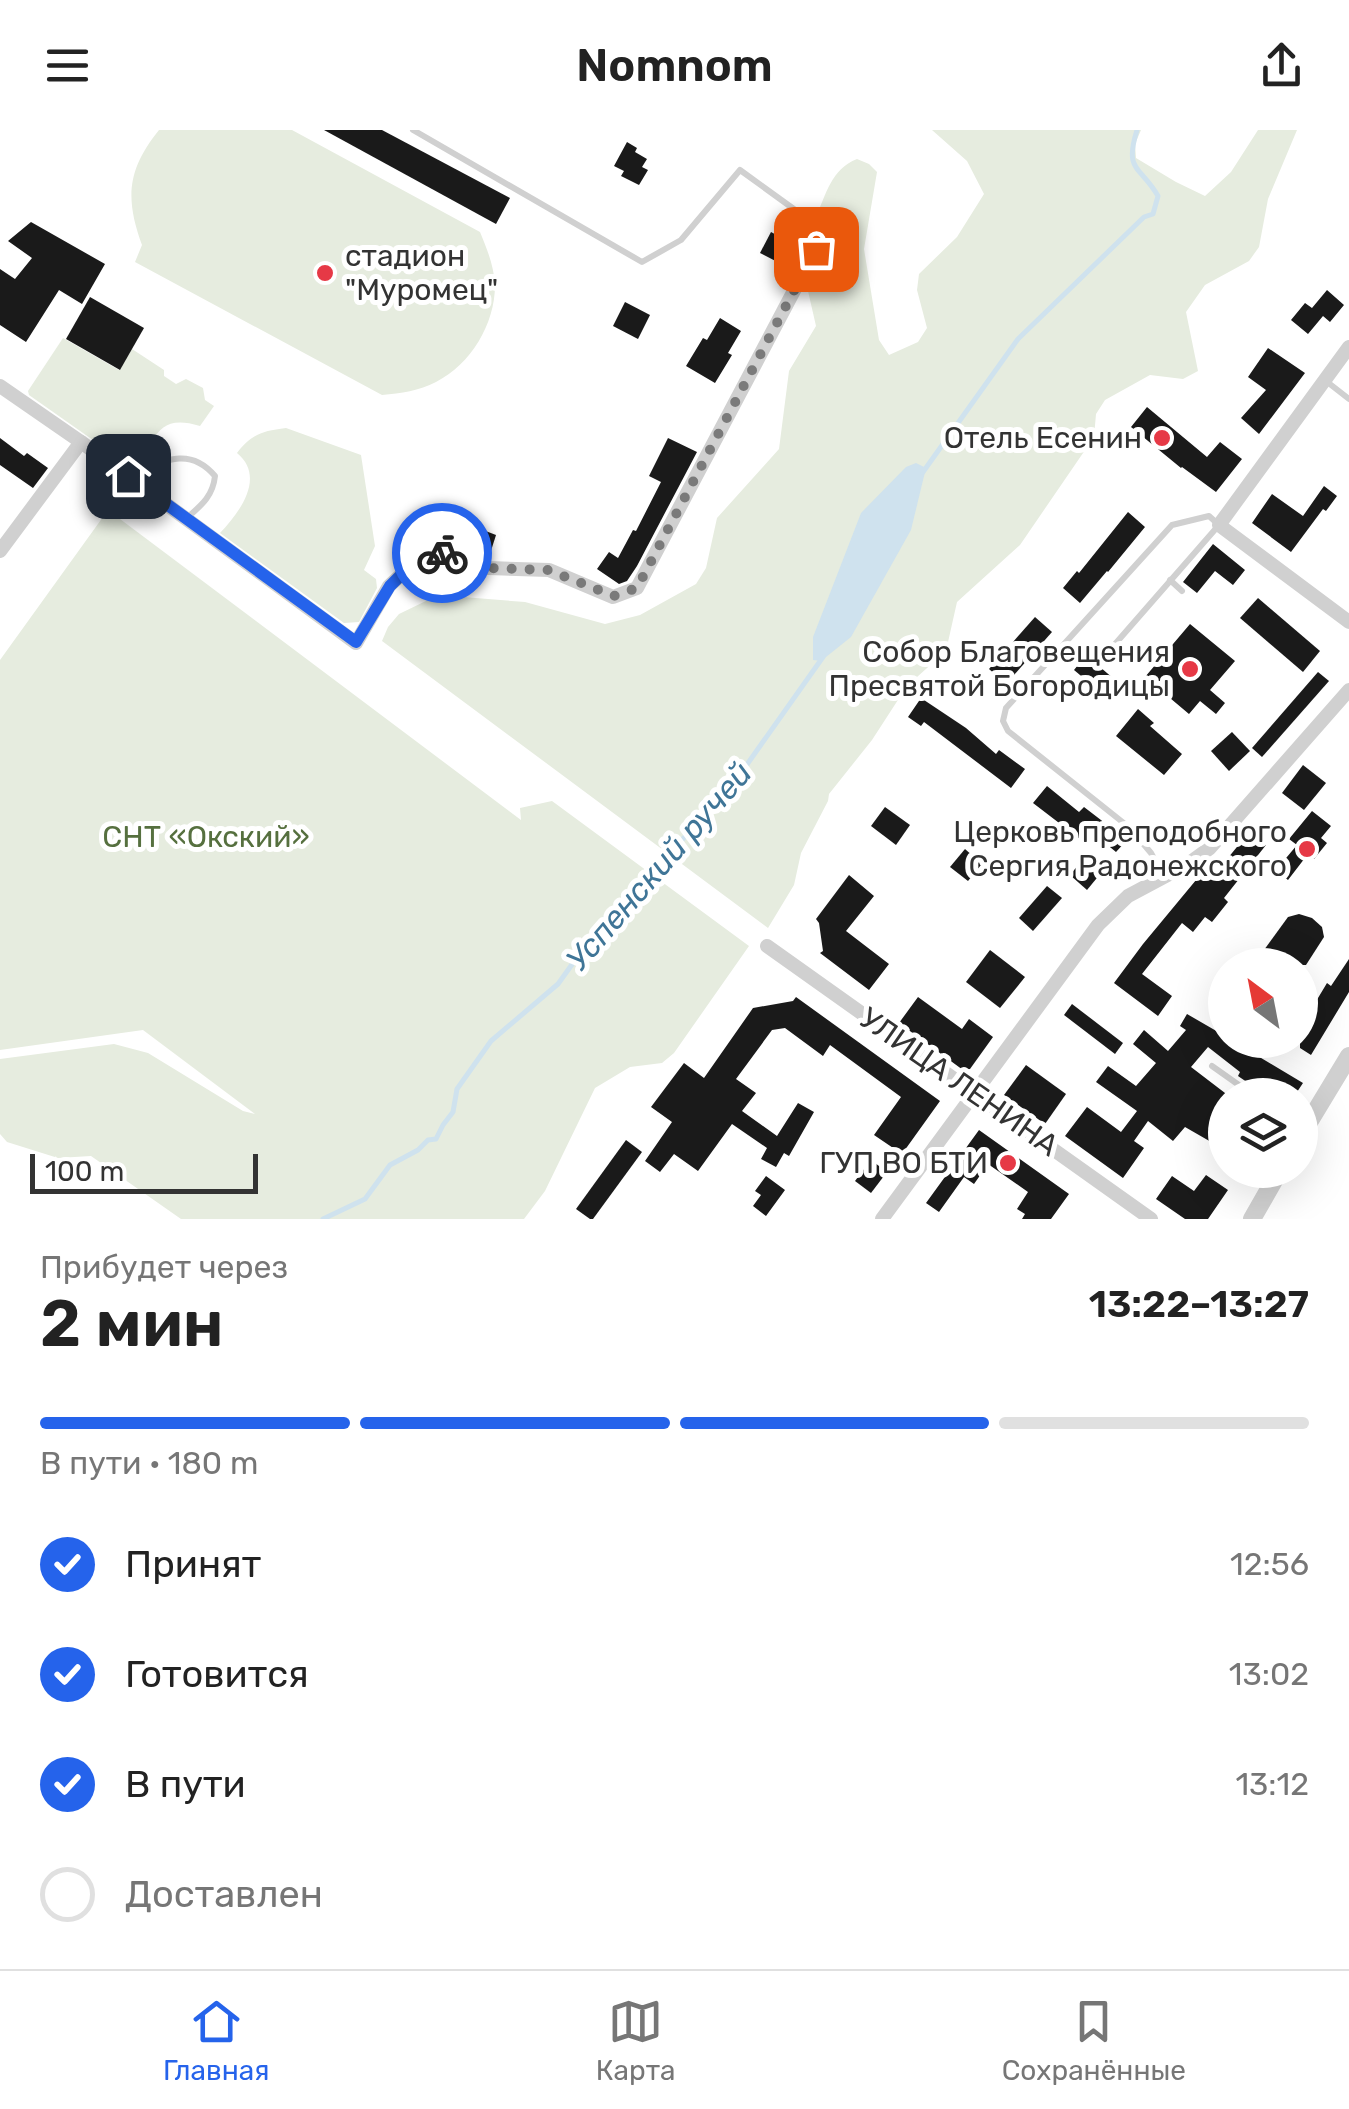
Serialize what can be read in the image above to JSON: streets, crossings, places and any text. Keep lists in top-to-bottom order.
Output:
{
  "streets": {
    "street": ["УЛИЦА ЛЕНИНА"]
  },
  "water": ["Успенский ручей"],
  "parks": ["СНТ «Окский»"],
  "places": [
    "стадион \"Муромец\"",
    "Отель Есенин",
    "Собор Благовещения Пресвятой Богородицы",
    "Церковь преподобного Сергия Радонежского",
    "ГУП ВО БТИ"
  ],
  "scale_bar": "100 m",
  "north": "top left",
  "page": {
    "header": "Nomnom",
    "scale": "100 m",
    "heading": ["2 мин", "Прибудет через", "13:22–13:27"],
    "bar": "В пути · 180 m",
    "list": [
      ["Принят", "12:56"],
      ["Готовится", "13:02"],
      ["В пути", "13:12"],
      "Доставлен"
    ],
    "tabs": ["Главная", "Карта", "Сохранённые"]
  }
}
